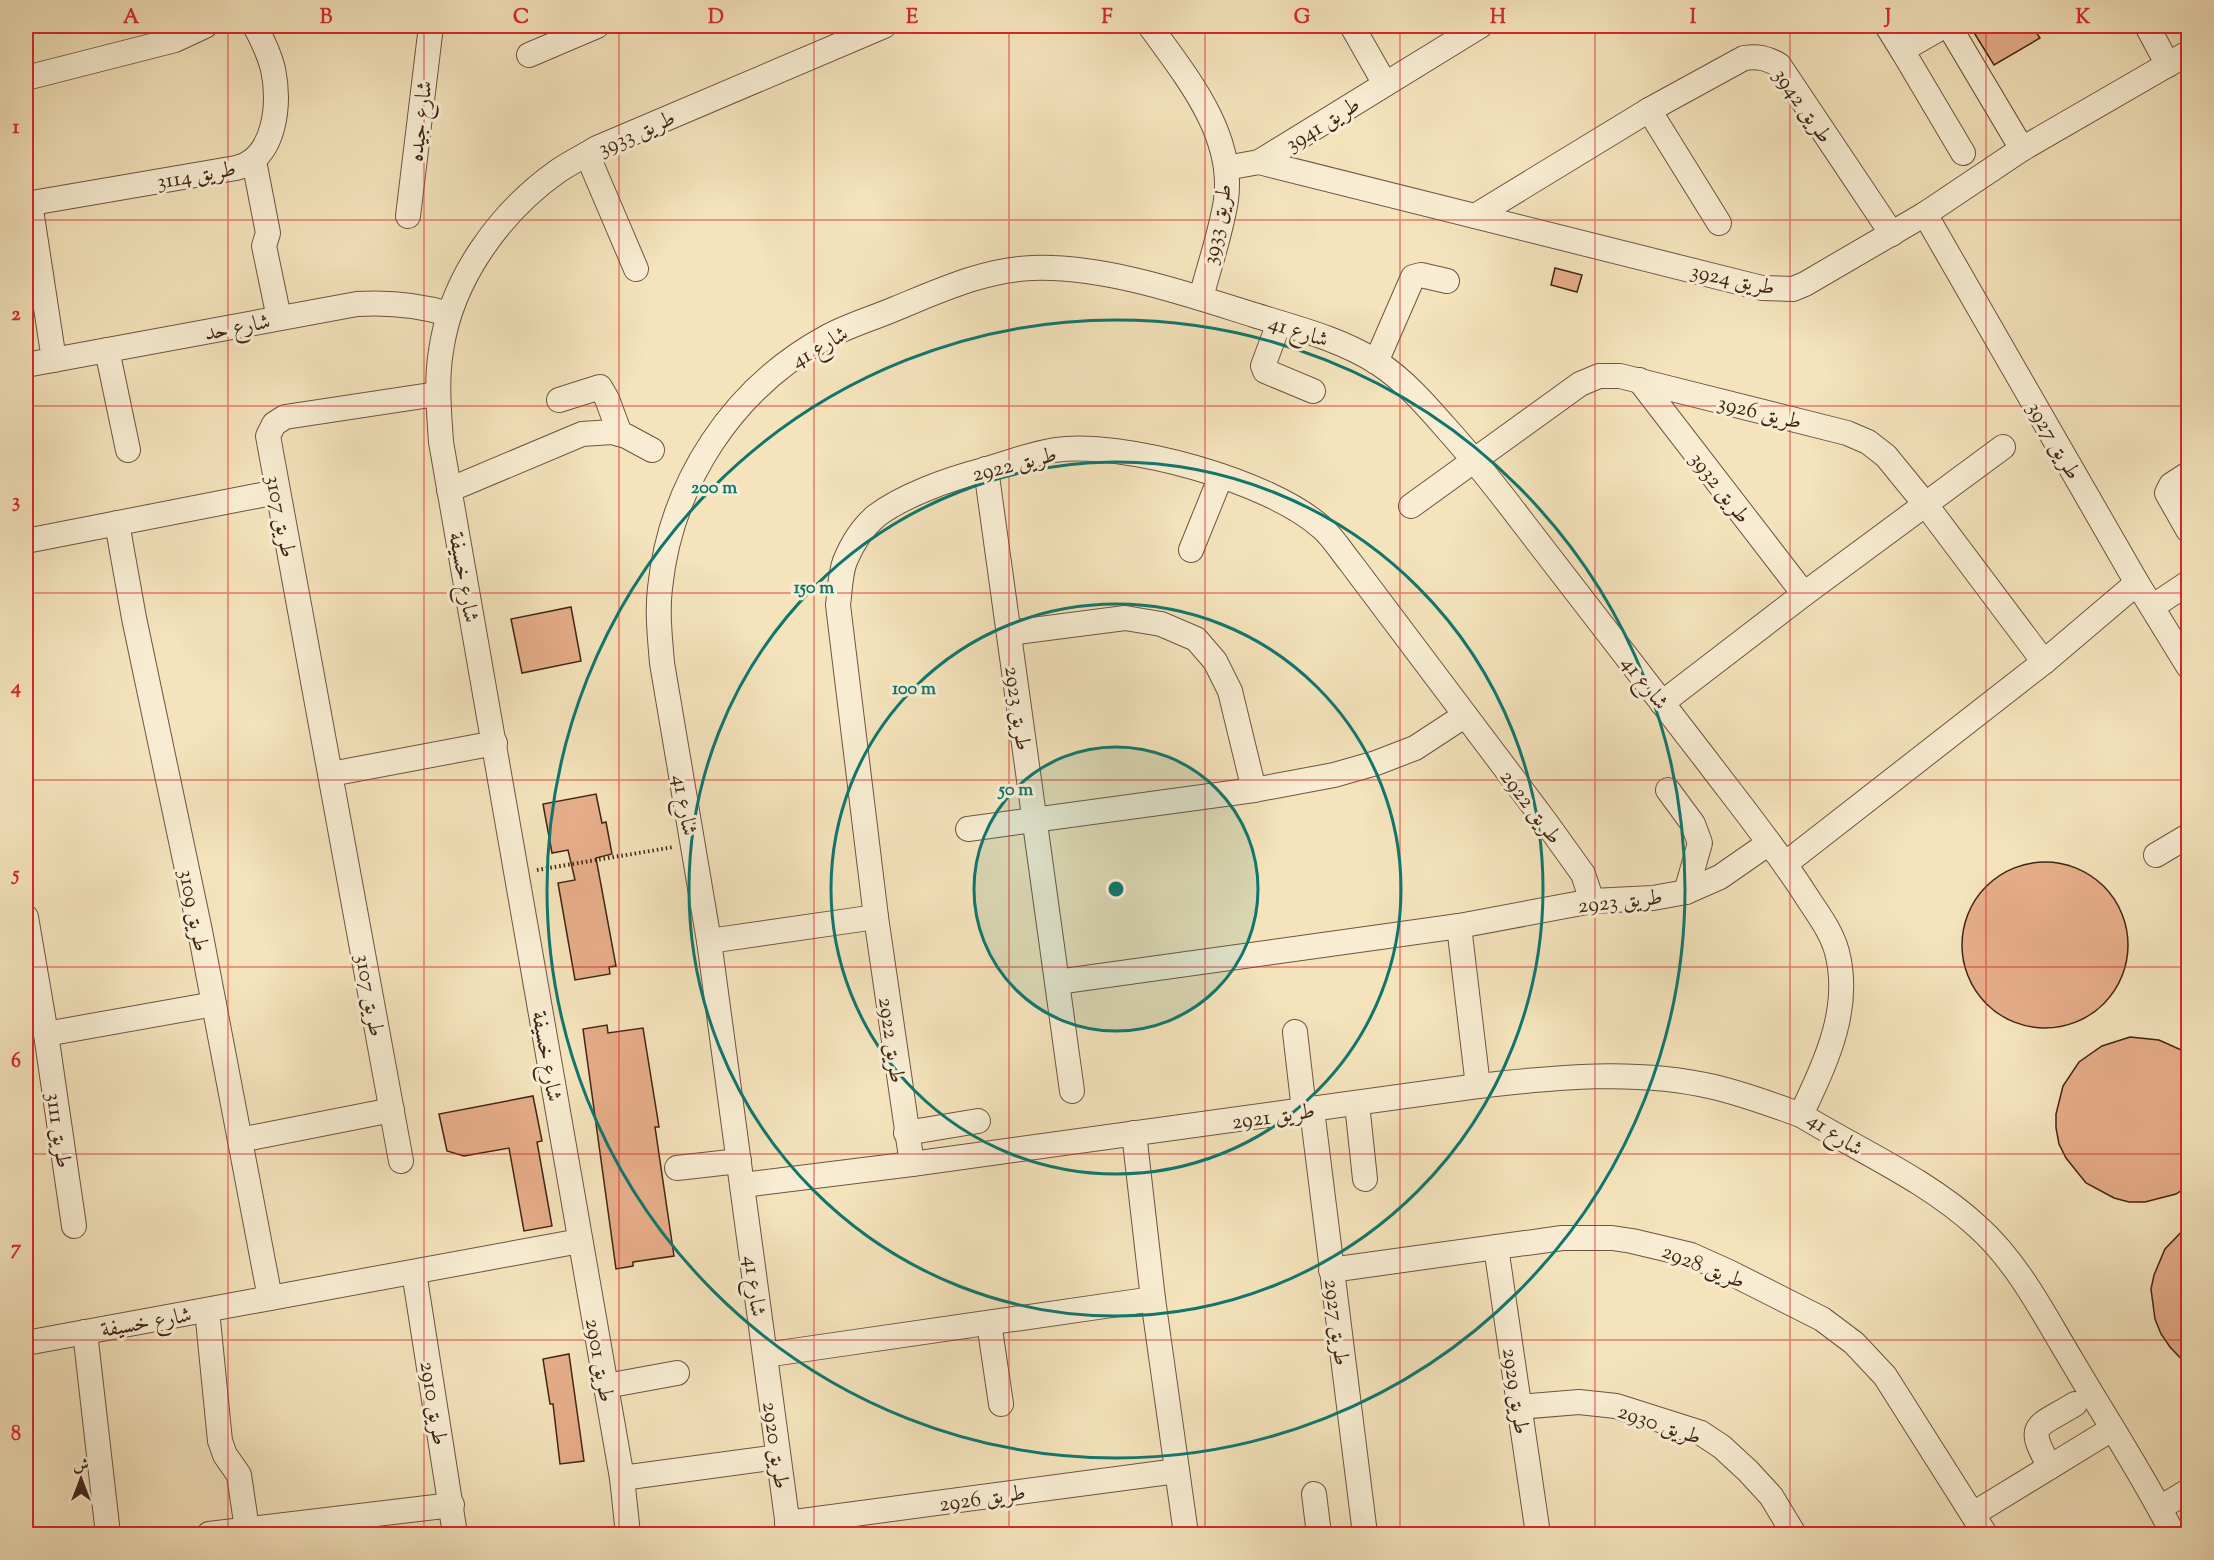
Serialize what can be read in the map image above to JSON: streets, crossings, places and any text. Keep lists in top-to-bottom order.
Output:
{
  "streets": {
    "street": [
      "طريق 3942",
      "شارع جيده",
      "طريق 3941",
      "طريق 3933",
      "طريق 3114",
      "طريق 3924",
      "شارع حد",
      "شارع 41",
      "طريق 3926",
      "طريق 3927",
      "طريق 2922",
      "طريق 3932",
      "طريق 3107",
      "شارع خسيفة",
      "طريق 2923",
      "طريق 3109",
      "طريق 2921",
      "طريق 3111",
      "طريق 2928",
      "طريق 2927",
      "طريق 2901",
      "طريق 2929",
      "طريق 2910",
      "طريق 2930",
      "طريق 2920",
      "طريق 2926"
    ]
  },
  "crossings": [
    ["طريق 3942", "طريق 3924"],
    ["طريق 3941", "طريق 3924"],
    ["طريق 3933", "طريق 3924"],
    ["طريق 3933", "شارع حد"],
    ["طريق 3933", "شارع 41"],
    ["طريق 3933", "شارع خسيفة"],
    ["طريق 3114", "شارع حد"],
    ["طريق 3924", "طريق 3927"],
    ["شارع حد", "شارع خسيفة"],
    ["شارع 41", "طريق 3926"],
    ["شارع 41", "طريق 2923"],
    ["شارع 41", "طريق 2921"],
    ["شارع 41", "طريق 2928"],
    ["شارع 41", "طريق 2920"],
    ["طريق 3926", "طريق 3932"],
    ["طريق 2922", "طريق 2923"],
    ["طريق 2922", "طريق 2921"],
    ["طريق 3107", "شارع خسيفة"],
    ["شارع خسيفة", "طريق 3109"],
    ["شارع خسيفة", "طريق 2901"],
    ["شارع خسيفة", "طريق 2910"],
    ["طريق 2921", "طريق 2927"],
    ["طريق 2928", "طريق 2927"],
    ["طريق 2928", "طريق 2929"],
    ["طريق 2929", "طريق 2930"],
    ["طريق 2920", "طريق 2926"]
  ],
  "north": "top",
  "grid": {
    "columns": [
      "A",
      "B",
      "C",
      "D",
      "E",
      "F",
      "G",
      "H",
      "I",
      "J",
      "K"
    ],
    "rows": [
      "1",
      "2",
      "3",
      "4",
      "5",
      "6",
      "7",
      "8"
    ]
  },
  "rings": [
    "200 m",
    "150 m",
    "100 m",
    "50 m"
  ]
}
